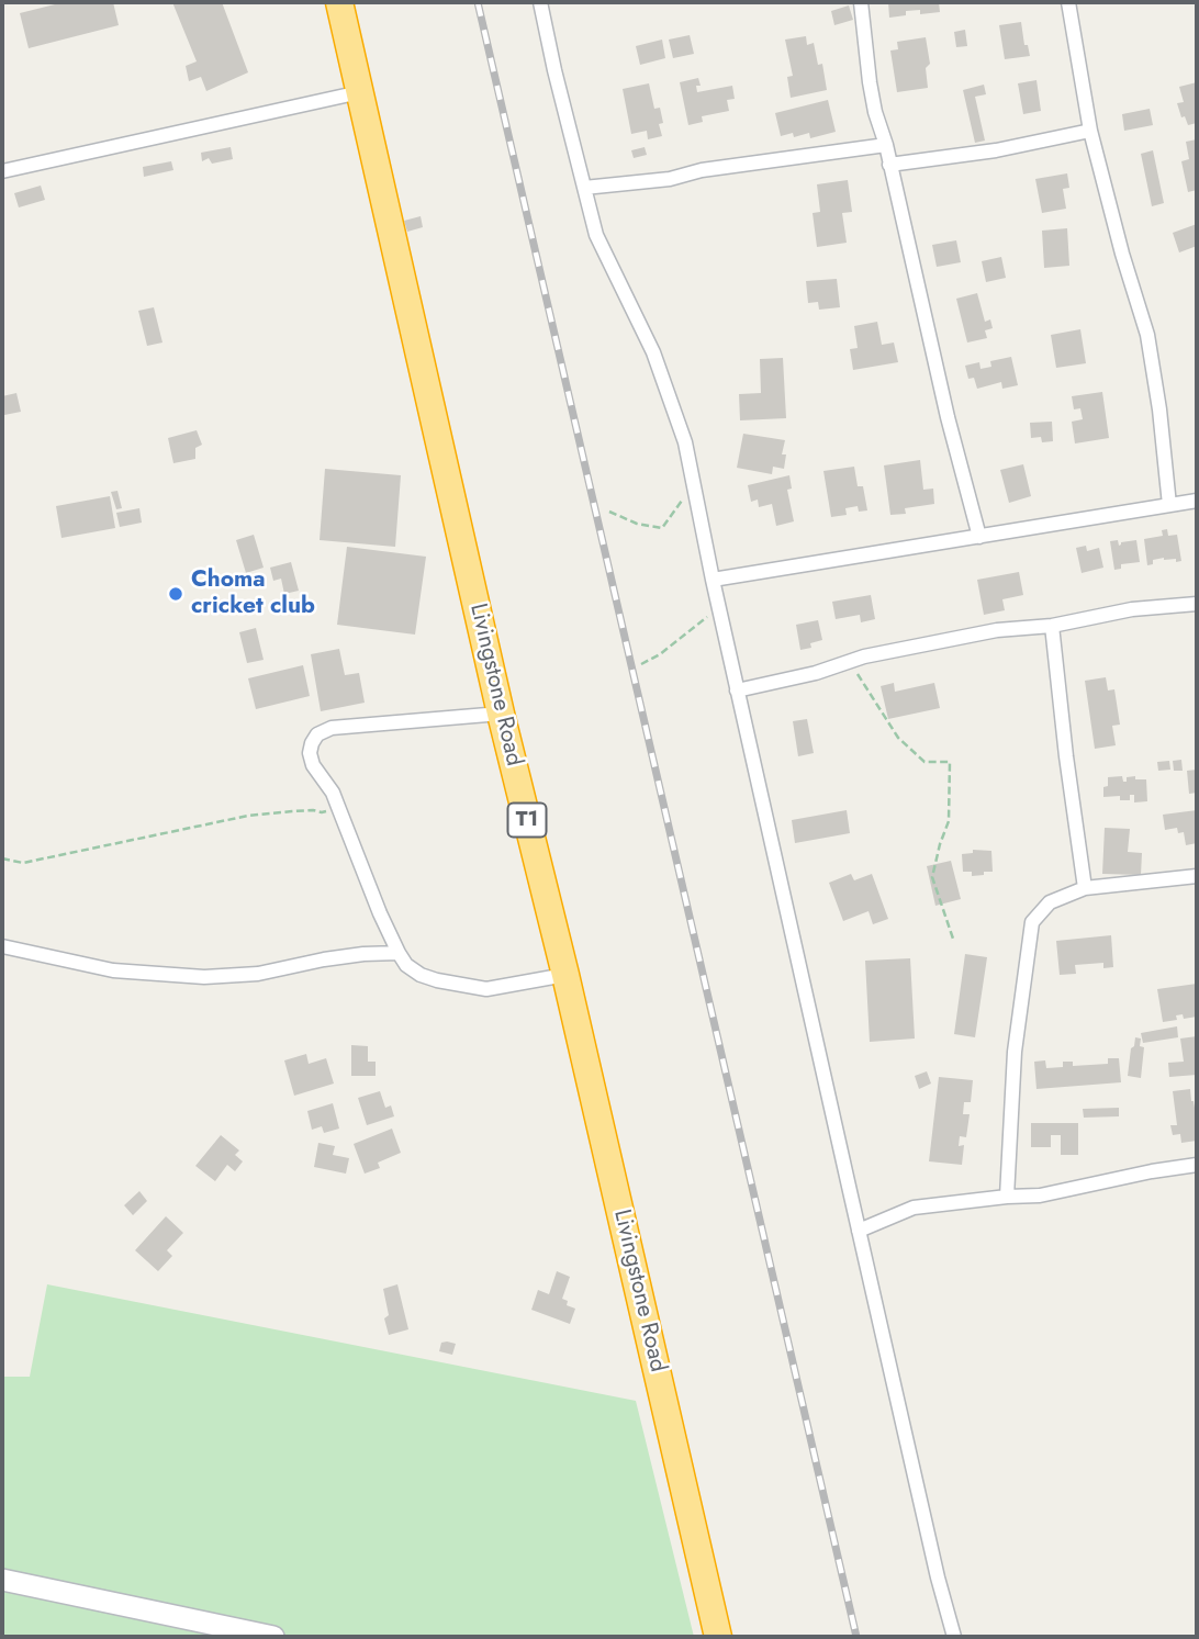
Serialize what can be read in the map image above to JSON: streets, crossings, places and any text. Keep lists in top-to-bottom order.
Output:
{
  "streets": {
    "highway": ["Livingstone Road", "T1"]
  },
  "places": ["Choma cricket club"]
}
